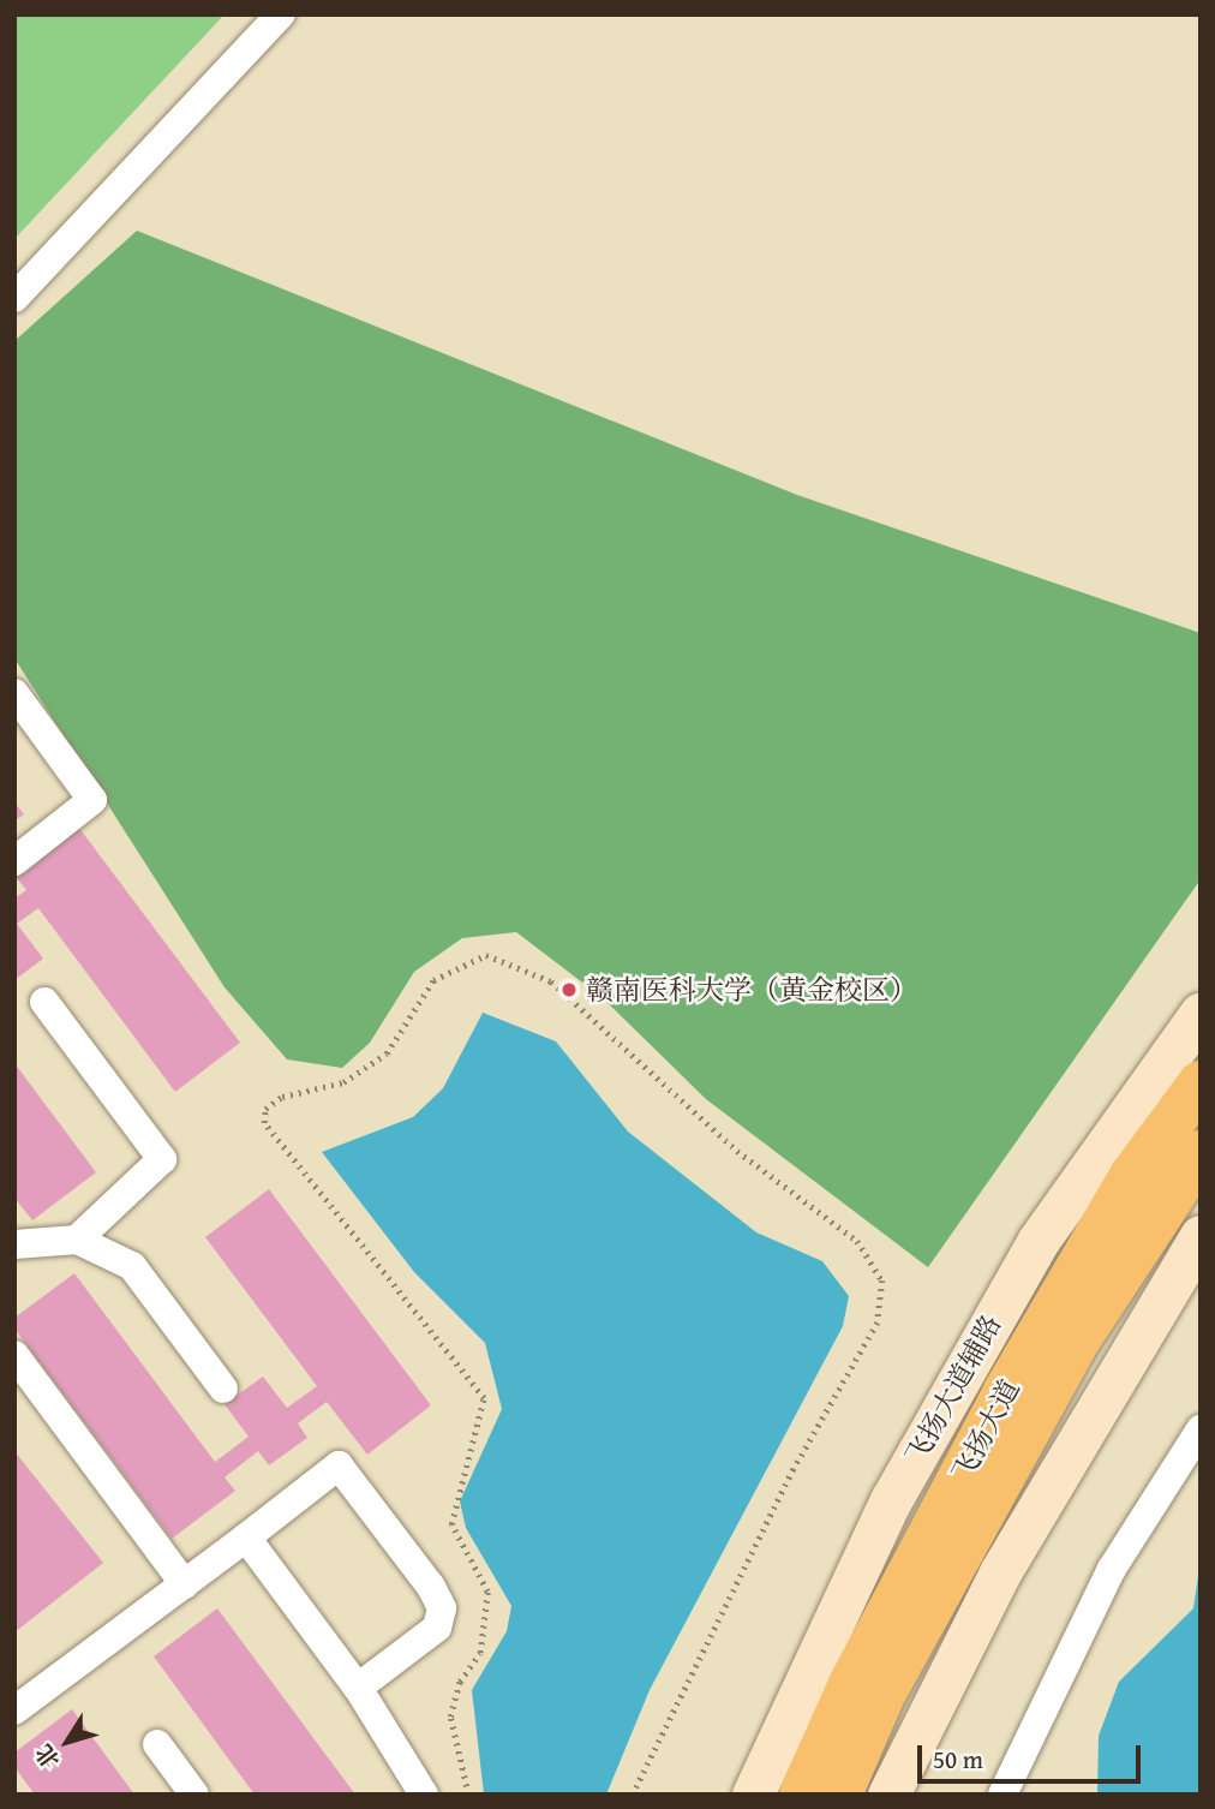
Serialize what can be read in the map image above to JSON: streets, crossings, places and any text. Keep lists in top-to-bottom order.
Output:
{
  "streets": {
    "main road": ["飞扬大道"],
    "street": ["飞扬大道辅路"]
  },
  "places": ["赣南医科大学（黄金校区）"],
  "scale_bar": "50 m",
  "north": "bottom left"
}
